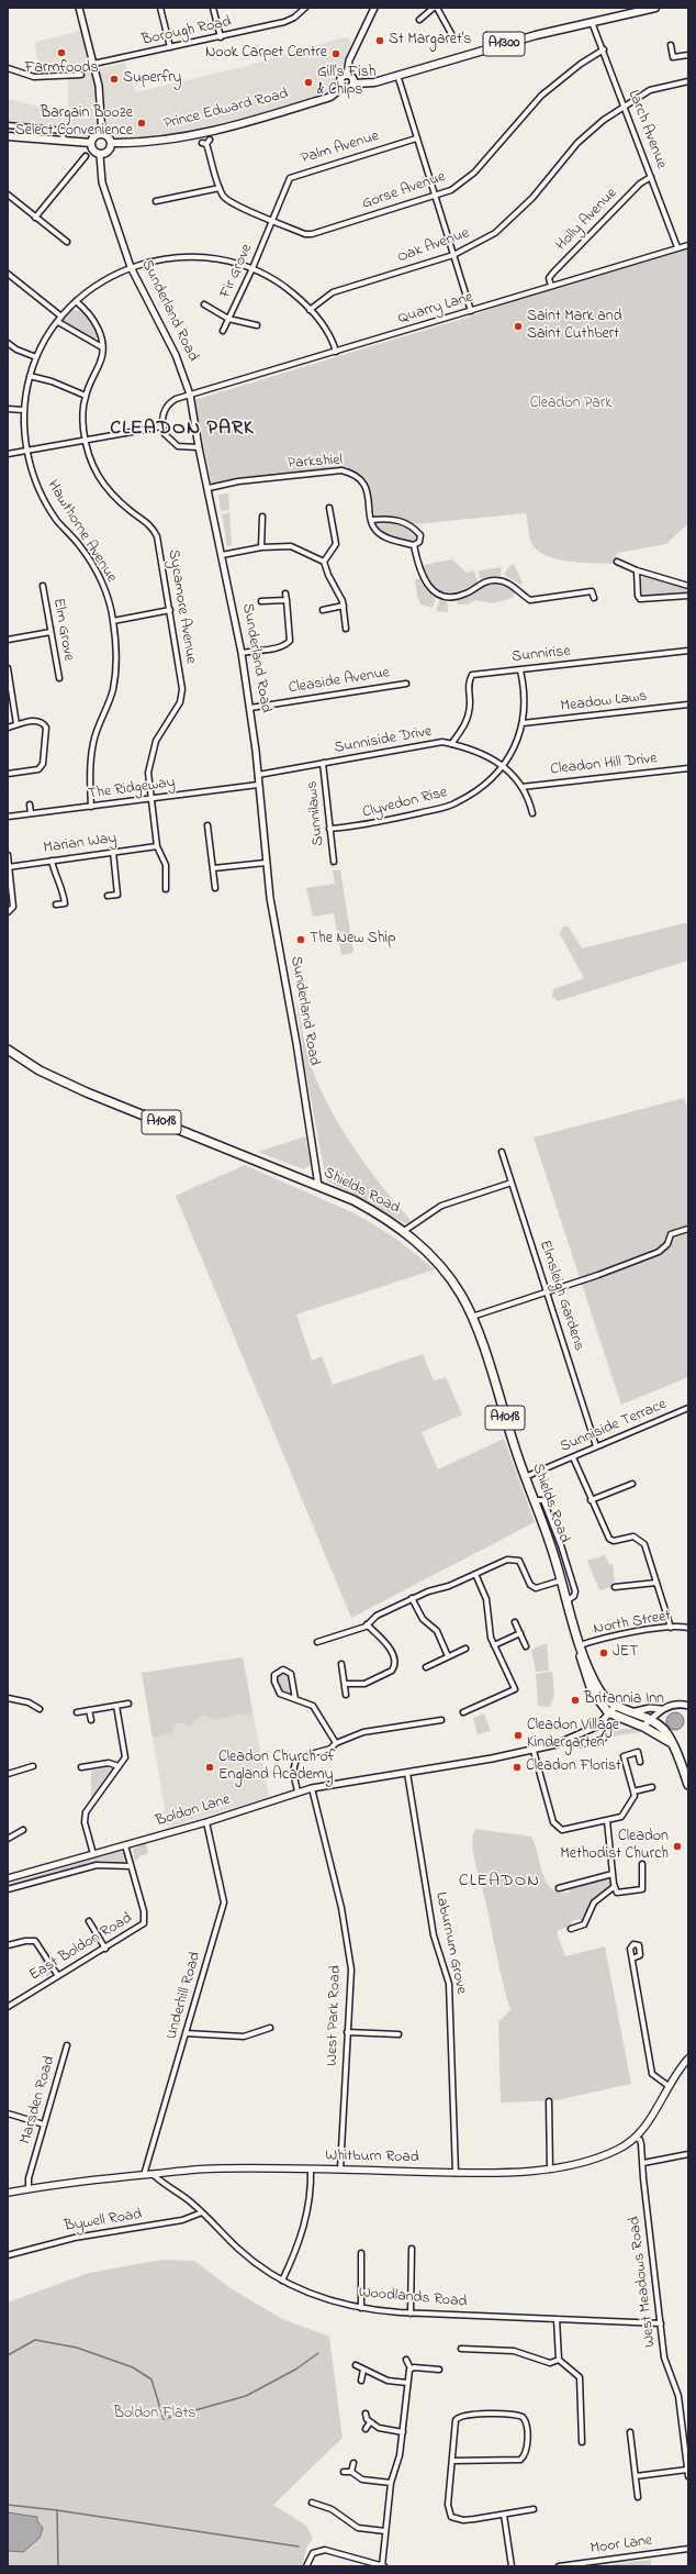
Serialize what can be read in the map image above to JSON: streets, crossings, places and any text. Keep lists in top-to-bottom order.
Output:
{
  "streets": {
    "highway": ["A1018", "Shields Road"],
    "main road": ["A1300", "Prince Edward Road", "Whitburn Road"],
    "street": [
      "Borough Road",
      "Larch Avenue",
      "Palm Avenue",
      "Gorse Avenue",
      "Holly Avenue",
      "Oak Avenue",
      "Fir Grove",
      "Quarry Lane",
      "Sunderland Road",
      "Parkshiel",
      "Hawthorne Avenue",
      "Sycamore Avenue",
      "Elm Grove",
      "Sunnirise",
      "Cleaside Avenue",
      "Meadow Laws",
      "Sunniside Drive",
      "Cleadon Hill Drive",
      "The Ridgeway",
      "Clyvedon Rise",
      "Sunnilaws",
      "Marian Way",
      "Elmsleigh Gardens",
      "Sunniside Terrace",
      "North Street",
      "Boldon Lane",
      "Laburnum Grove",
      "East Boldon Road",
      "Underhill Road",
      "West Park Road",
      "Marsden Road",
      "Bywell Road",
      "West Meadows Road",
      "Woodlands Road",
      "Moor Lane"
    ]
  },
  "crossings": [
    ["A1300", "Prince Edward Road"],
    ["A1300", "Larch Avenue"],
    ["Prince Edward Road", "Sunderland Road"],
    ["Larch Avenue", "Gorse Avenue"],
    ["Larch Avenue", "Holly Avenue"],
    ["Larch Avenue", "Oak Avenue"],
    ["Larch Avenue", "Quarry Lane"],
    ["Palm Avenue", "Gorse Avenue"],
    ["Palm Avenue", "Fir Grove"],
    ["Gorse Avenue", "Fir Grove"],
    ["Holly Avenue", "Quarry Lane"],
    ["Oak Avenue", "Hawthorne Avenue"],
    ["Fir Grove", "Hawthorne Avenue"],
    ["Quarry Lane", "Sunderland Road"],
    ["Quarry Lane", "Hawthorne Avenue"],
    ["Sunderland Road", "Parkshiel"],
    ["Sunderland Road", "Hawthorne Avenue"],
    ["Sunderland Road", "Cleaside Avenue"],
    ["Sunderland Road", "Sunniside Drive"],
    ["Sunderland Road", "The Ridgeway"],
    ["Sunderland Road", "Shields Road"],
    ["Hawthorne Avenue", "The Ridgeway"],
    ["Sycamore Avenue", "The Ridgeway"],
    ["Sycamore Avenue", "Marian Way"],
    ["Sunnirise", "Sunniside Drive"],
    ["Sunnirise", "Clyvedon Rise"],
    ["Meadow Laws", "Clyvedon Rise"],
    ["Sunniside Drive", "Cleadon Hill Drive"],
    ["Sunniside Drive", "Clyvedon Rise"],
    ["Sunniside Drive", "Sunnilaws"],
    ["Clyvedon Rise", "Sunnilaws"],
    ["A1018", "Shields Road"],
    ["Shields Road", "Sunniside Terrace"],
    ["Shields Road", "North Street"],
    ["Shields Road", "Boldon Lane"],
    ["Elmsleigh Gardens", "Sunniside Terrace"],
    ["Boldon Lane", "Laburnum Grove"],
    ["Boldon Lane", "East Boldon Road"],
    ["Boldon Lane", "Underhill Road"],
    ["Boldon Lane", "West Park Road"],
    ["Laburnum Grove", "Whitburn Road"],
    ["Underhill Road", "Whitburn Road"],
    ["West Park Road", "Whitburn Road"],
    ["Marsden Road", "Whitburn Road"],
    ["Whitburn Road", "West Meadows Road"],
    ["Whitburn Road", "Woodlands Road"],
    ["Bywell Road", "Woodlands Road"],
    ["West Meadows Road", "Woodlands Road"]
  ],
  "districts": ["CLEADON PARK", "CLEADON"],
  "parks": ["Cleadon Park", "Boldon Flats"],
  "places": [
    "St Margaret's",
    "Farmfoods",
    "Nook Carpet Centre",
    "Superfry",
    "Gill's Fish & Chips",
    "Bargain Booze Select Convenience",
    "Saint Mark and Saint Cuthbert",
    "The New Ship",
    "JET",
    "Britannia Inn",
    "Cleadon Village Kindergarten",
    "Cleadon Church of England Academy",
    "Cleadon Florist",
    "Cleadon Methodist Church"
  ]
}
